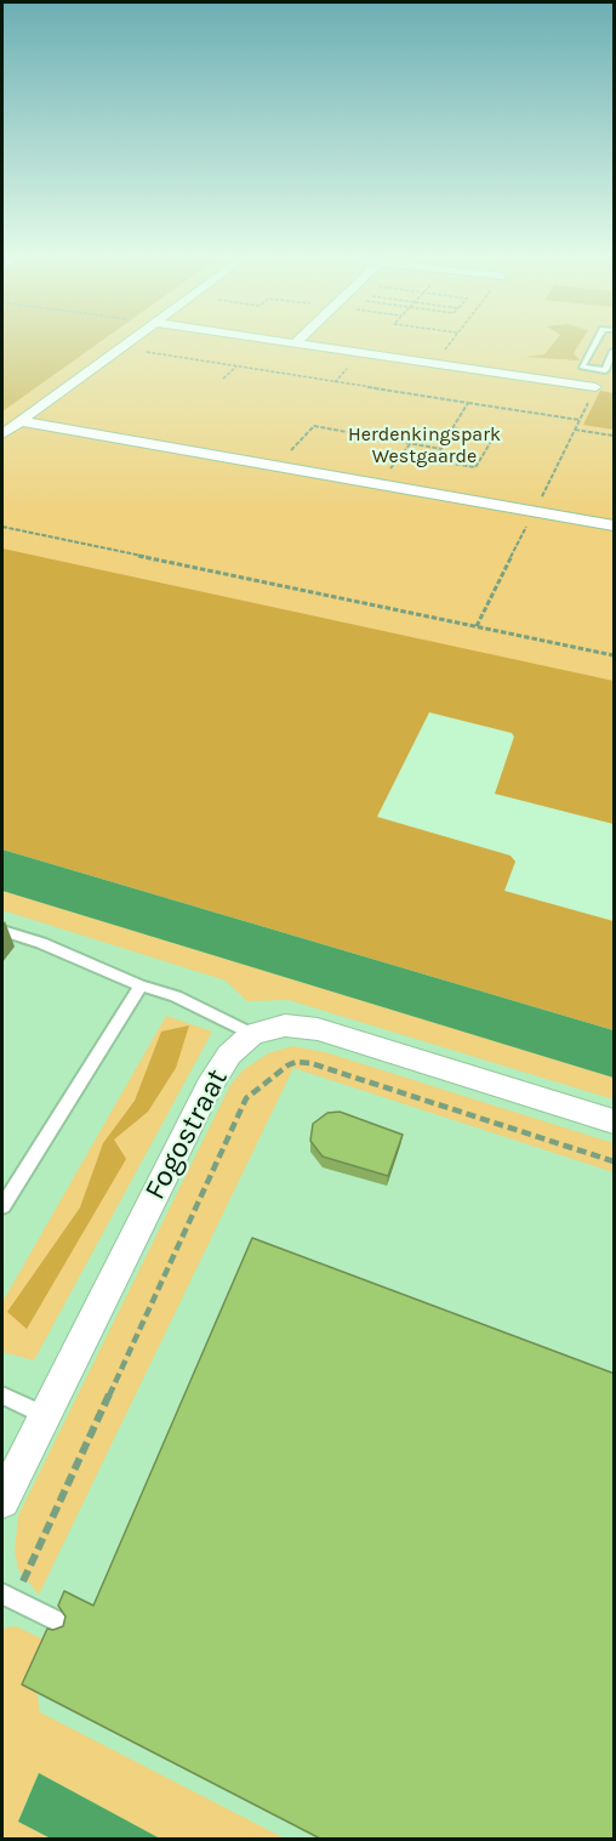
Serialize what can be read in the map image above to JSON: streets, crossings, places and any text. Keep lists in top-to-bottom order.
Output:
{
  "streets": {
    "street": ["Fogostraat"]
  },
  "parks": ["Herdenkingspark Westgaarde"]
}
